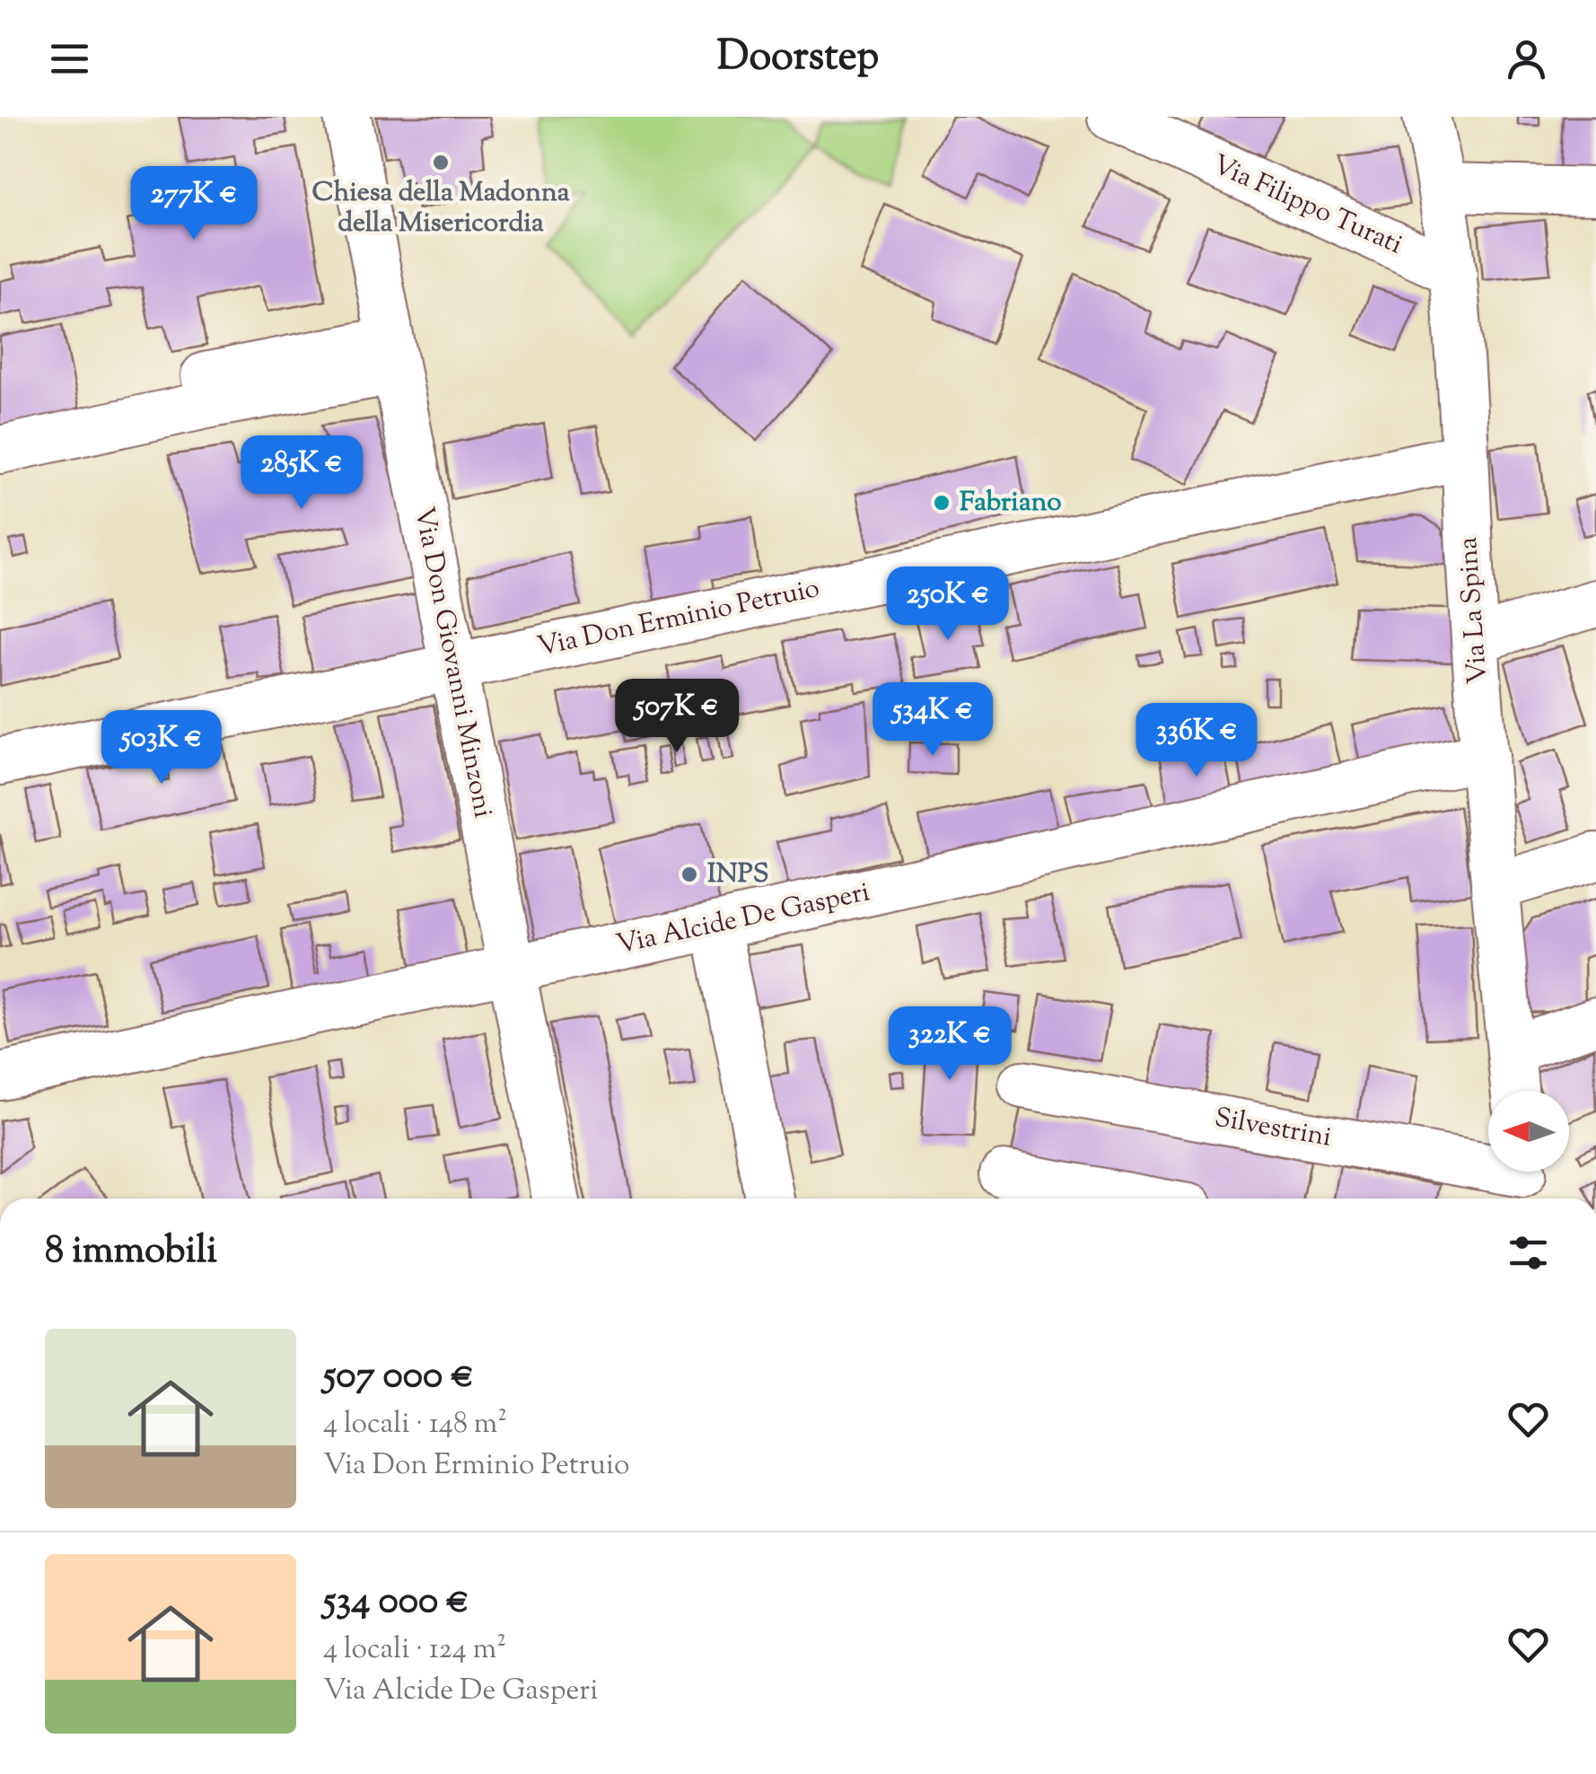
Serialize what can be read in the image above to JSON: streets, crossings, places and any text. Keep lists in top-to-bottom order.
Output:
{
  "streets": {
    "street": [
      "Via Filippo Turati",
      "Via La Spina",
      "Via Don Erminio Petruio",
      "Via Don Giovanni Minzoni",
      "Via Alcide De Gasperi",
      "Silvestrini"
    ]
  },
  "crossings": [
    ["Via Filippo Turati", "Via La Spina"],
    ["Via La Spina", "Via Don Erminio Petruio"],
    ["Via La Spina", "Via Alcide De Gasperi"],
    ["Via Don Erminio Petruio", "Via Don Giovanni Minzoni"],
    ["Via Don Giovanni Minzoni", "Via Alcide De Gasperi"]
  ],
  "places": ["Chiesa della Madonna della Misericordia", "Fabriano", "INPS"],
  "north": "left",
  "page": {
    "header": "Doorstep",
    "price": [
      "277K €",
      "285K €",
      "250K €",
      "507K €",
      "534K €",
      "336K €",
      "503K €",
      "322K €"
    ],
    "heading": "8 immobili",
    "list": [
      {
        "name": "507 000 €",
        "note": "4 locali · 148 m² · Via Don Erminio Petruio"
      },
      {
        "name": "534 000 €",
        "note": "4 locali · 124 m² · Via Alcide De Gasperi"
      }
    ]
  }
}
